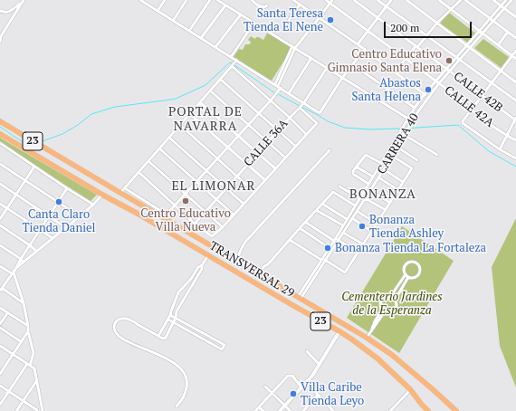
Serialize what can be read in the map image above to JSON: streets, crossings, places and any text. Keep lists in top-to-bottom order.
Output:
{
  "streets": {
    "highway": ["23", "TRANSVERSAL 29"],
    "street": [
      "CALLE 42B",
      "CALLE 42A",
      "CALLE 36A",
      "CARRERA 40"
    ]
  },
  "crossings": [
    ["CALLE 42B", "CARRERA 40"],
    ["CALLE 42A", "CARRERA 40"],
    ["CALLE 36A", "TRANSVERSAL 29"],
    ["CARRERA 40", "TRANSVERSAL 29"]
  ],
  "districts": ["PORTAL DE NAVARRA", "EL LIMONAR", "BONANZA"],
  "parks": ["Cementerio Jardines de la Esperanza"],
  "places": [
    "Santa Teresa Tienda El Nene",
    "Centro Educativo Gimnasio Santa Elena",
    "Abastos Santa Helena",
    "Centro Educativo Villa Nueva",
    "Canta Claro Tienda Daniel",
    "Bonanza Tienda Ashley",
    "Bonanza Tienda La Fortaleza",
    "Villa Caribe Tienda Leyo"
  ],
  "scale_bar": "200 m"
}
